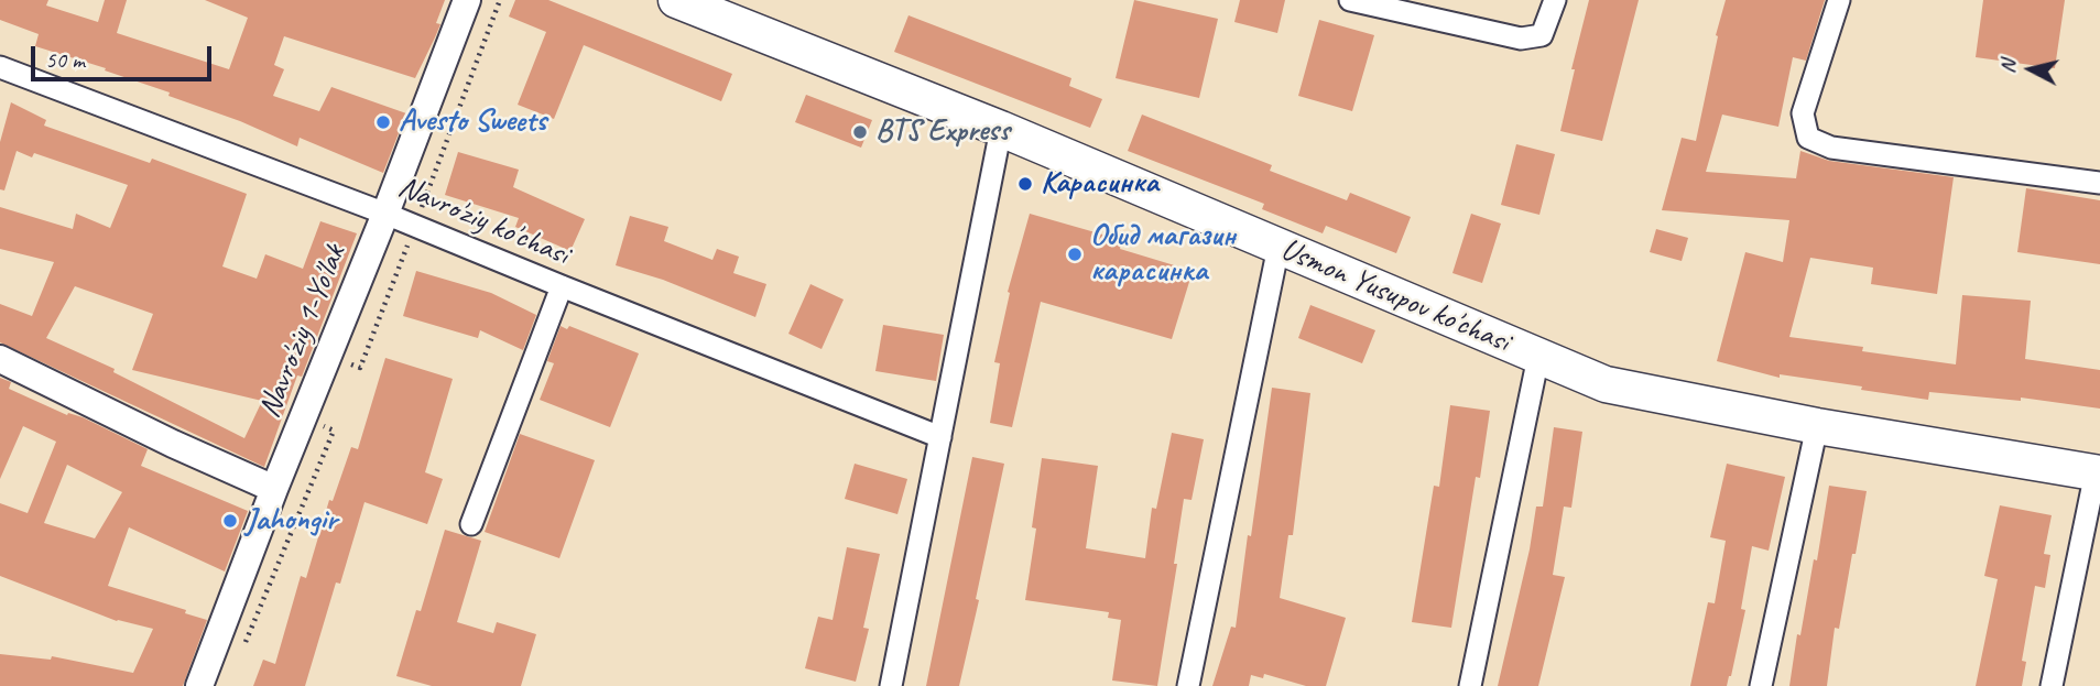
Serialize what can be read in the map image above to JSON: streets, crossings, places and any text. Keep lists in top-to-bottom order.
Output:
{
  "streets": {
    "main road": ["Usmon Yusupov ko'chasi"],
    "street": ["Navro'ziy ko'chasi", "Navro'ziy 1-Yo'lak"]
  },
  "crossings": [
    ["Navro'ziy ko'chasi", "Navro'ziy 1-Yo'lak"]
  ],
  "places": [
    "Avesto Sweets",
    "BTS Express",
    "Карасинка",
    "Обид магазин карасинка",
    "Jahongir"
  ],
  "scale_bar": "50 m",
  "north": "left"
}
